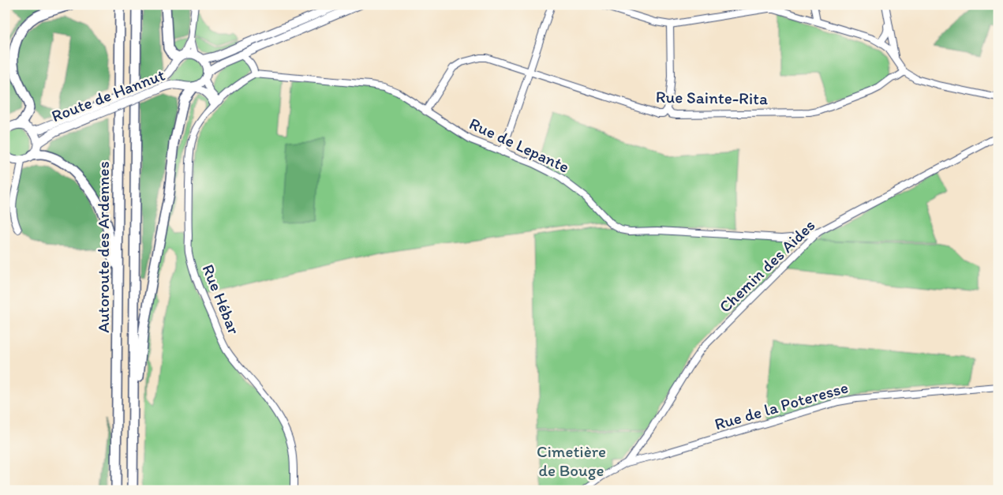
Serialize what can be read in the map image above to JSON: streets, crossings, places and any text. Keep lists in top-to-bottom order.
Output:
{
  "streets": {
    "highway": ["Autoroute des Ardennes"],
    "main road": ["Route de Hannut"],
    "street": [
      "Rue Sainte-Rita",
      "Rue de Lepante",
      "Chemin des Aides",
      "Rue Hébar",
      "Rue de la Poteresse"
    ]
  },
  "crossings": [
    ["Rue Sainte-Rita", "Rue de Lepante"],
    ["Rue de Lepante", "Chemin des Aides"],
    ["Chemin des Aides", "Rue de la Poteresse"]
  ],
  "parks": ["Cimetière de Bouge"]
}
